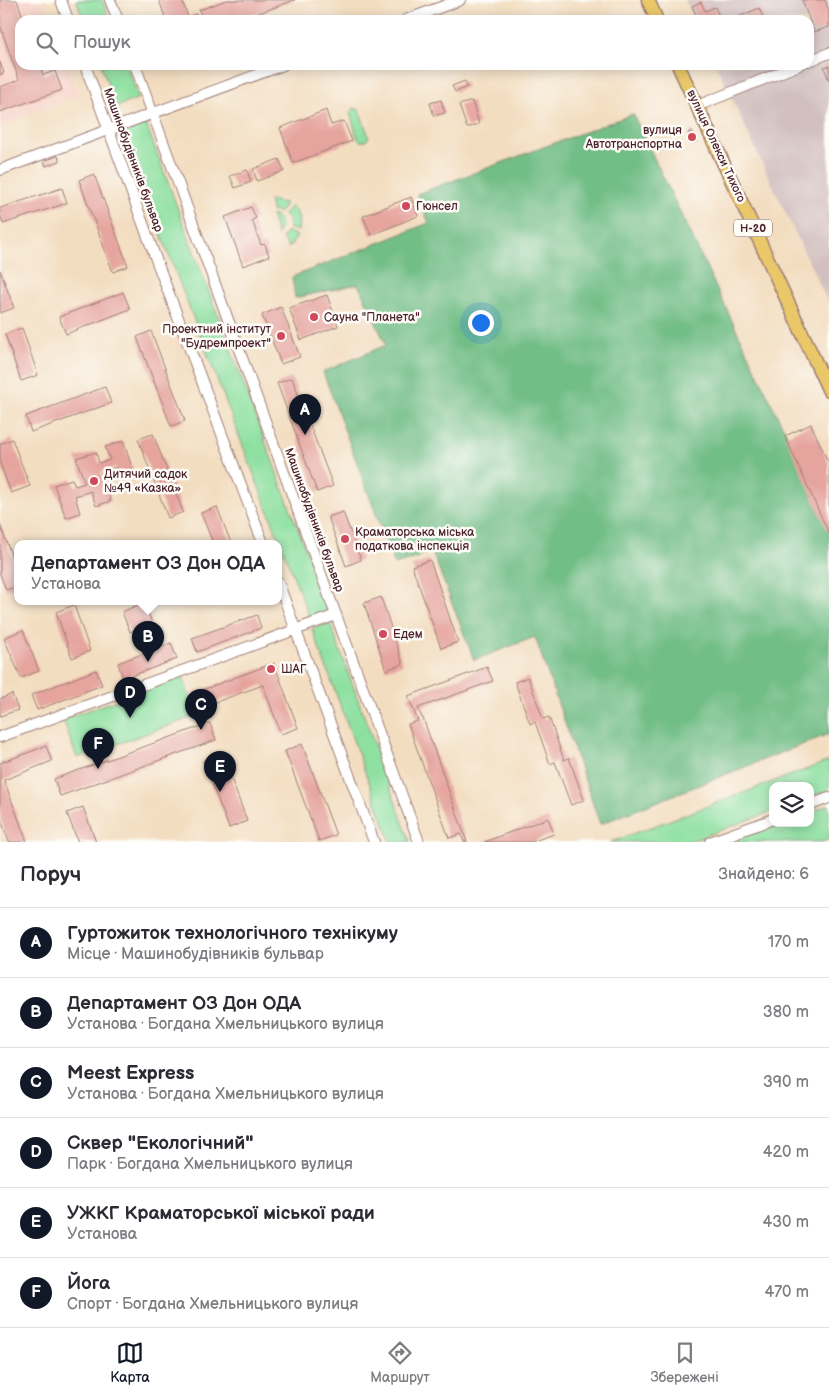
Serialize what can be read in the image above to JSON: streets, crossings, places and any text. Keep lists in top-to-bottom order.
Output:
{
  "streets": {
    "main road": ["вулиця Олекси Тихого", "Н-20"],
    "street": ["Машинобудівників бульвар"]
  },
  "places": [
    "вулиця Автотранспортна",
    "Гюнсел",
    "Сауна \"Планета\"",
    "Проектний інститут \"Будремпроект\"",
    "Дитячий садок №49 «Казка»",
    "Краматорська міська податкова інспекція",
    "Едем",
    "ШАГ"
  ],
  "page": {
    "search": "Пошук",
    "pins": [
      "A",
      "B",
      "D",
      "C",
      "F",
      "E"
    ],
    "popup": ["Департамент ОЗ Дон ОДА", "Установа"],
    "heading": ["Поруч", "Знайдено: 6"],
    "list": [
      {
        "mark": "A",
        "name": "Гуртожиток технологічного технікуму",
        "note": "Місце · Машинобудівників бульвар",
        "value": "170 m"
      },
      {
        "mark": "B",
        "name": "Департамент ОЗ Дон ОДА",
        "note": "Установа · Богдана Хмельницького вулиця",
        "value": "380 m"
      },
      {
        "mark": "C",
        "name": "Meest Express",
        "note": "Установа · Богдана Хмельницького вулиця",
        "value": "390 m"
      },
      {
        "mark": "D",
        "name": "Сквер \"Екологічний\"",
        "note": "Парк · Богдана Хмельницького вулиця",
        "value": "420 m"
      },
      {
        "mark": "E",
        "name": "УЖКГ Краматорської міської ради",
        "note": "Установа",
        "value": "430 m"
      },
      {
        "mark": "F",
        "name": "Йога",
        "note": "Спорт · Богдана Хмельницького вулиця",
        "value": "470 m"
      }
    ],
    "nav": ["Карта", "Маршрут", "Збережені"]
  }
}
